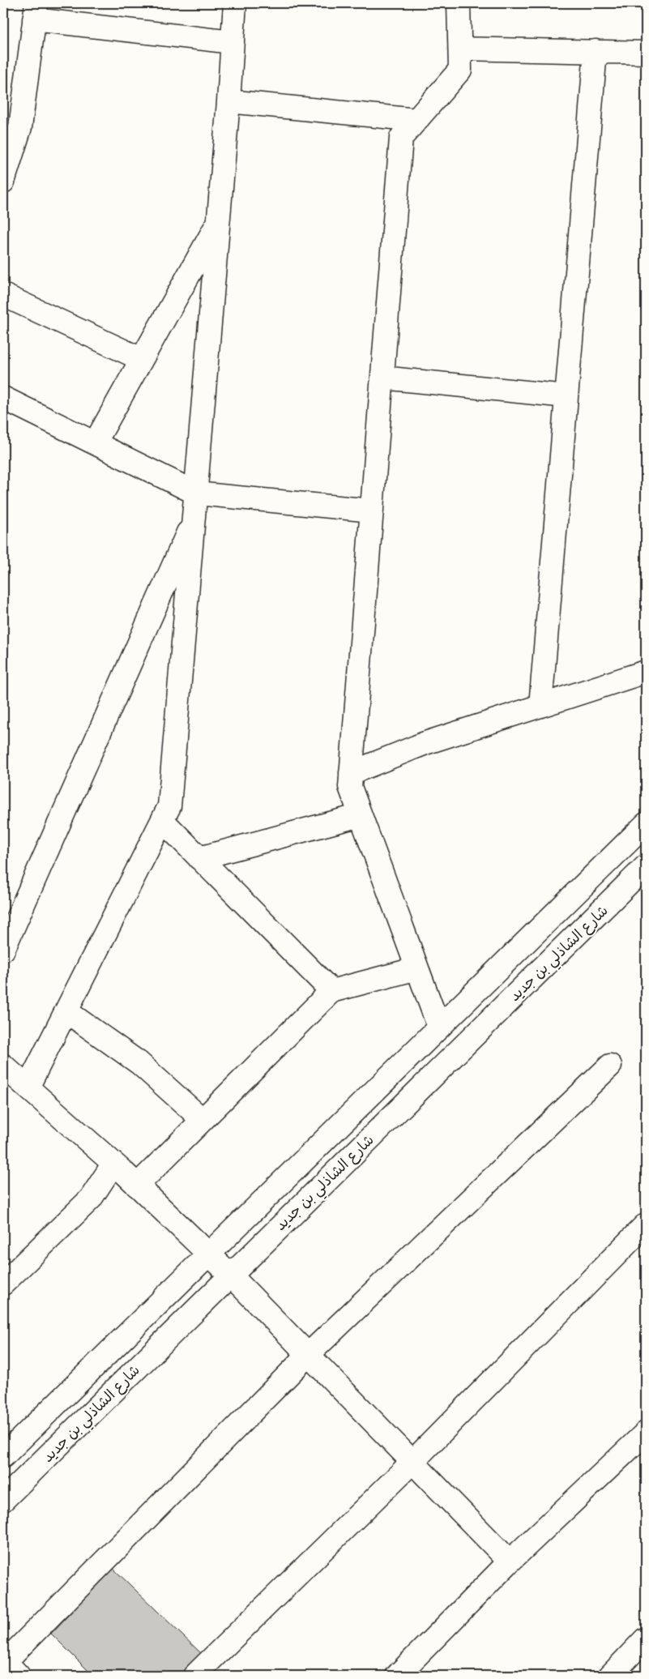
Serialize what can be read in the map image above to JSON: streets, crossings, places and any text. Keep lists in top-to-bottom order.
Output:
{
  "streets": {
    "street": ["شارع الشاذلي بن جديد"]
  }
}
